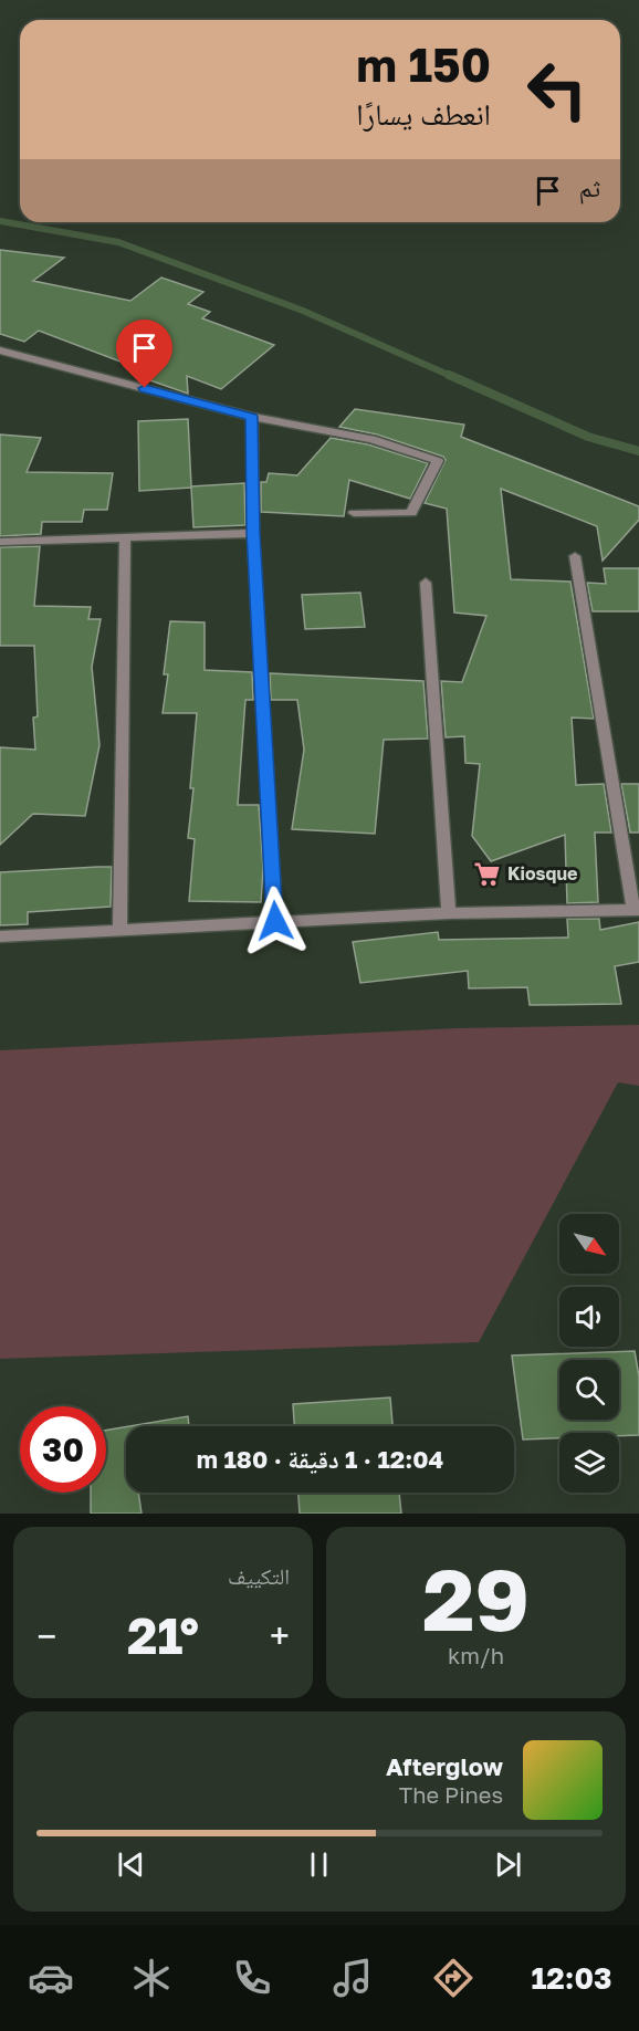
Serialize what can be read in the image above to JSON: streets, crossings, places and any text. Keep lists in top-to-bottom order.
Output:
{
  "places": {
    "supermarket": ["Kiosque"]
  },
  "north": "bottom right",
  "page": {
    "turn": ["150 m", "انعطف يسارًا"],
    "then": "ثم",
    "limit": "30",
    "trip": "12:04 · 1 دقيقة · 180 m",
    "tile": [
      ["29", "km/h"],
      "التكييف"
    ],
    "heat": ["−", "21°", "+"],
    "song": ["Afterglow", "The Pines"],
    "tabs": "12:03"
  }
}
